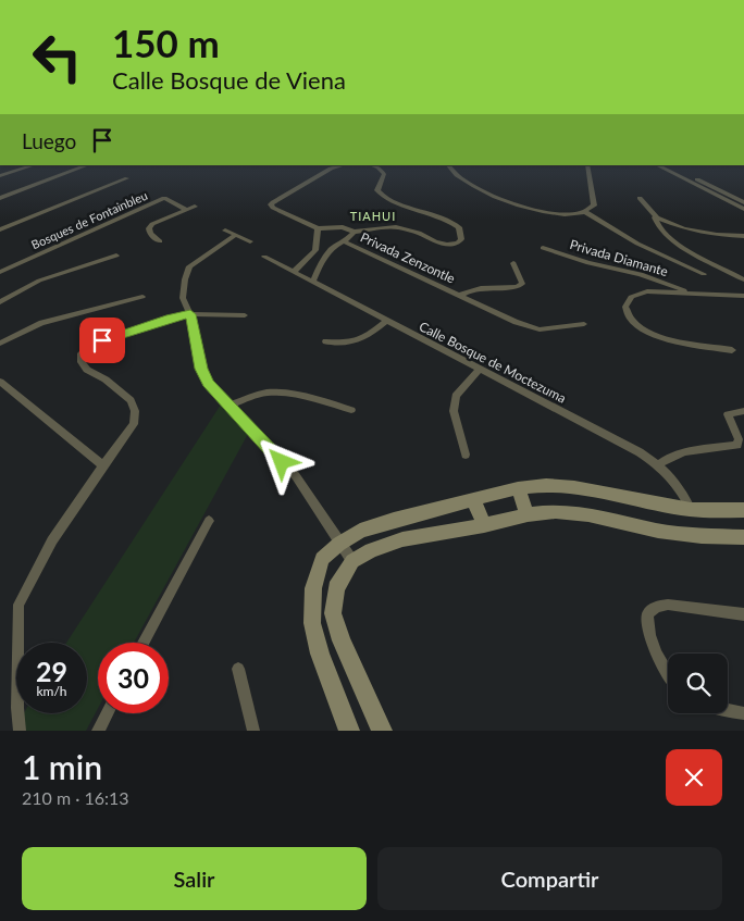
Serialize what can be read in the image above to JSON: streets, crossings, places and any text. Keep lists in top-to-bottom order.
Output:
{
  "streets": {
    "street": [
      "Bosques de Fontainbleu",
      "Privada Zenzontle",
      "Privada Diamante",
      "Calle Bosque de Moctezuma"
    ]
  },
  "districts": ["TIAHUI"],
  "page": {
    "turn": ["150 m", "Calle Bosque de Viena"],
    "then": "Luego",
    "speed": "29 km/h",
    "limit": "30",
    "heading": ["1 min", "210 m · 16:13"],
    "buttons": ["Salir", "Compartir"]
  }
}
